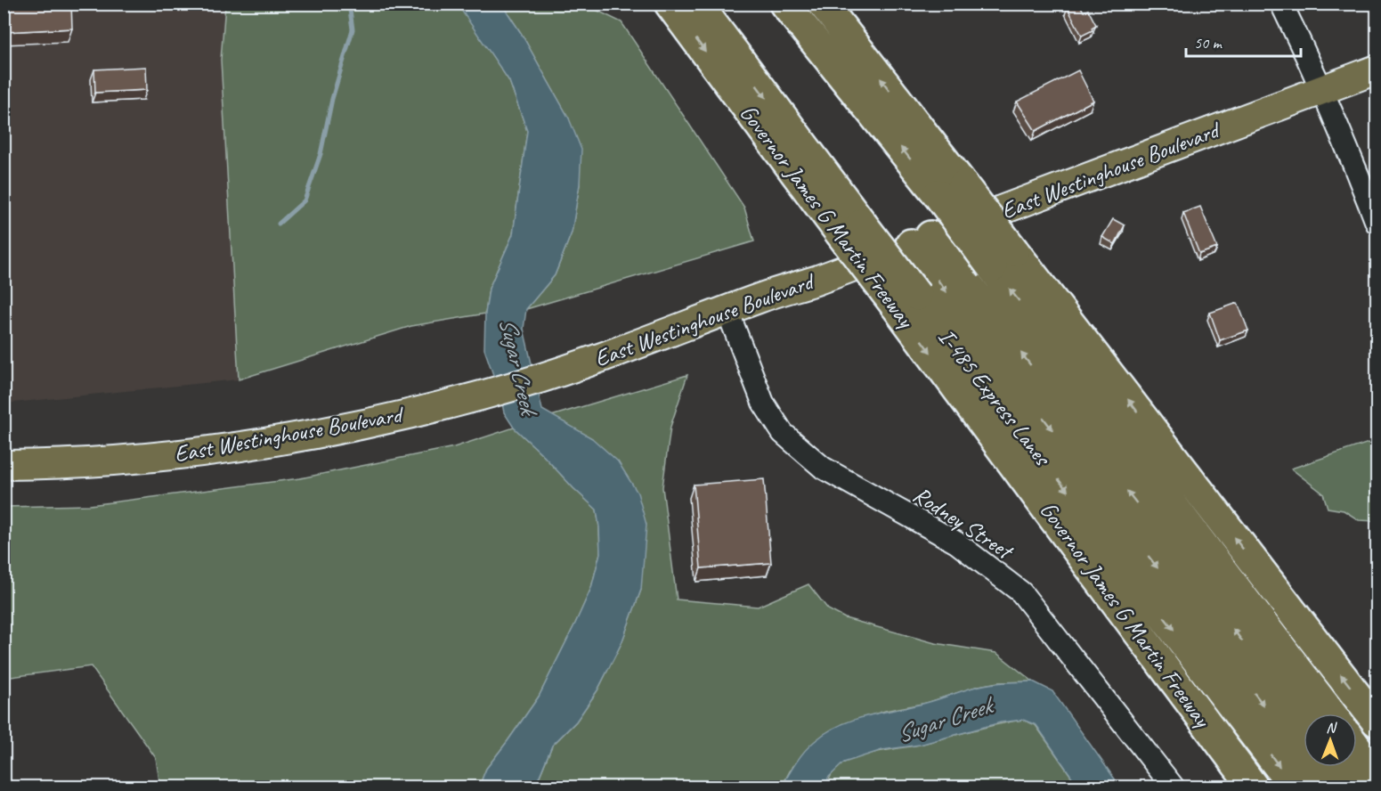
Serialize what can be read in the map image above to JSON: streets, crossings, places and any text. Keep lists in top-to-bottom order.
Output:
{
  "streets": {
    "highway": ["Governor James G Martin Freeway", "I-485 Express Lanes"],
    "main road": ["East Westinghouse Boulevard"],
    "street": ["Rodney Street"]
  },
  "crossings": [
    ["East Westinghouse Boulevard", "Rodney Street"],
    ["Governor James G Martin Freeway", "I-485 Express Lanes"]
  ],
  "water": ["Sugar Creek"],
  "scale_bar": "50 m",
  "north": "top"
}
